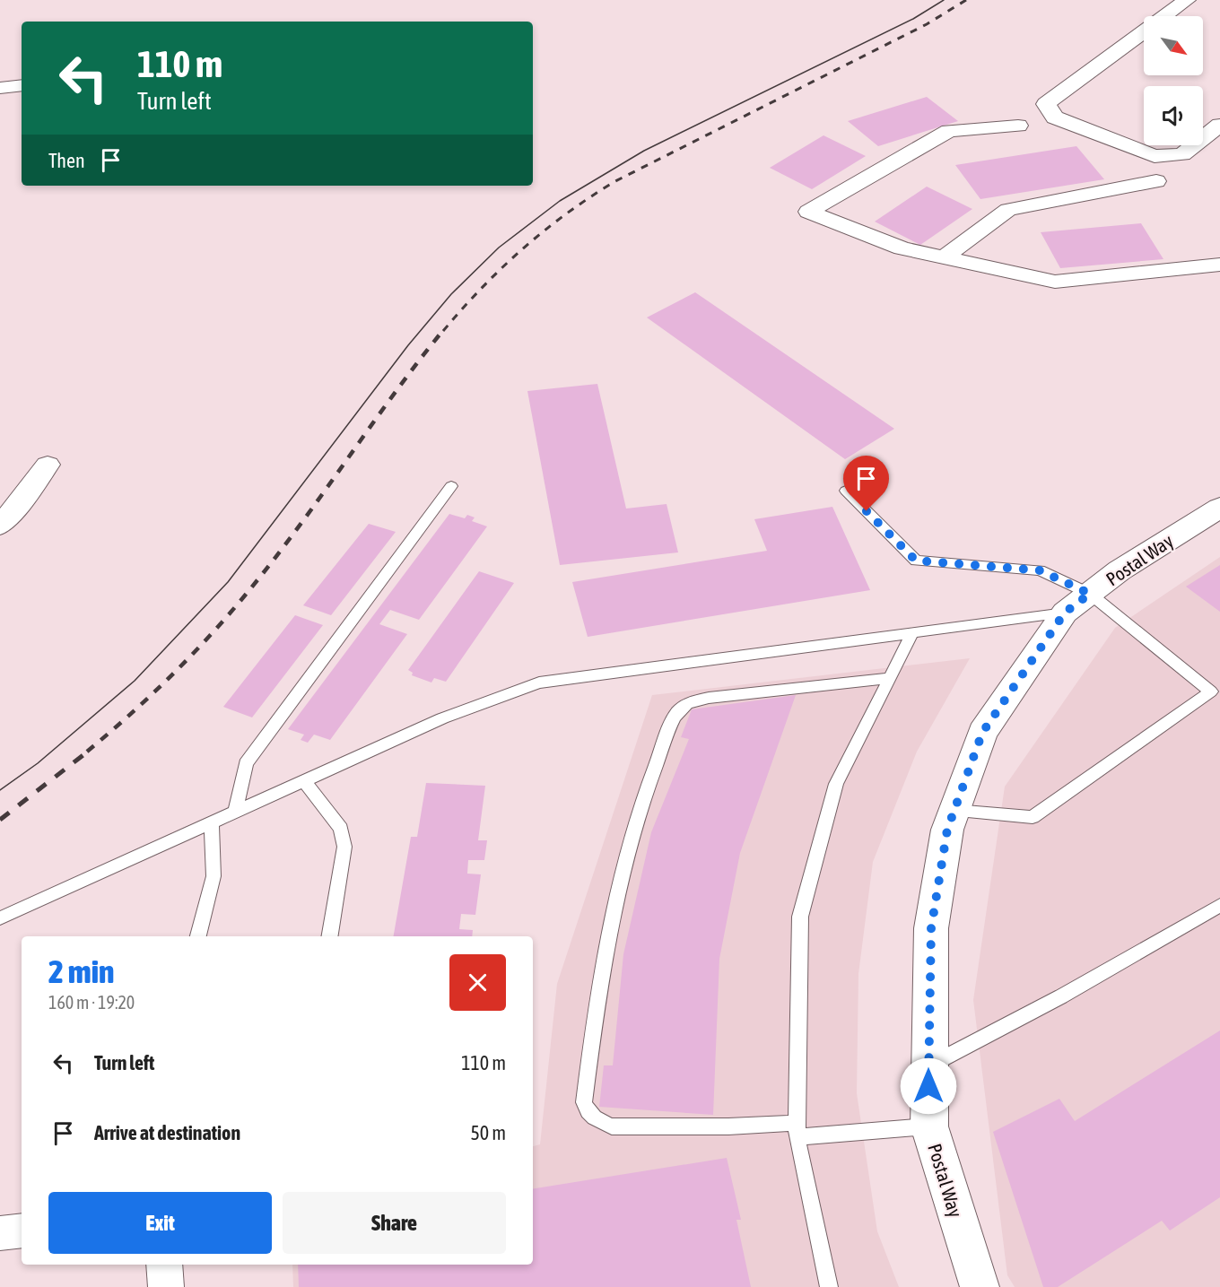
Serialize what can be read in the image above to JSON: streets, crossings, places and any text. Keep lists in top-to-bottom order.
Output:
{
  "streets": {
    "street": ["Postal Way"]
  },
  "north": "bottom right",
  "page": {
    "turn": ["110 m", "Turn left"],
    "then": "Then",
    "heading": ["2 min", "160 m · 19:20"],
    "list": [
      {
        "name": "Turn left",
        "value": "110 m"
      },
      {
        "name": "Arrive at destination",
        "value": "50 m"
      }
    ],
    "buttons": ["Exit", "Share"]
  }
}
